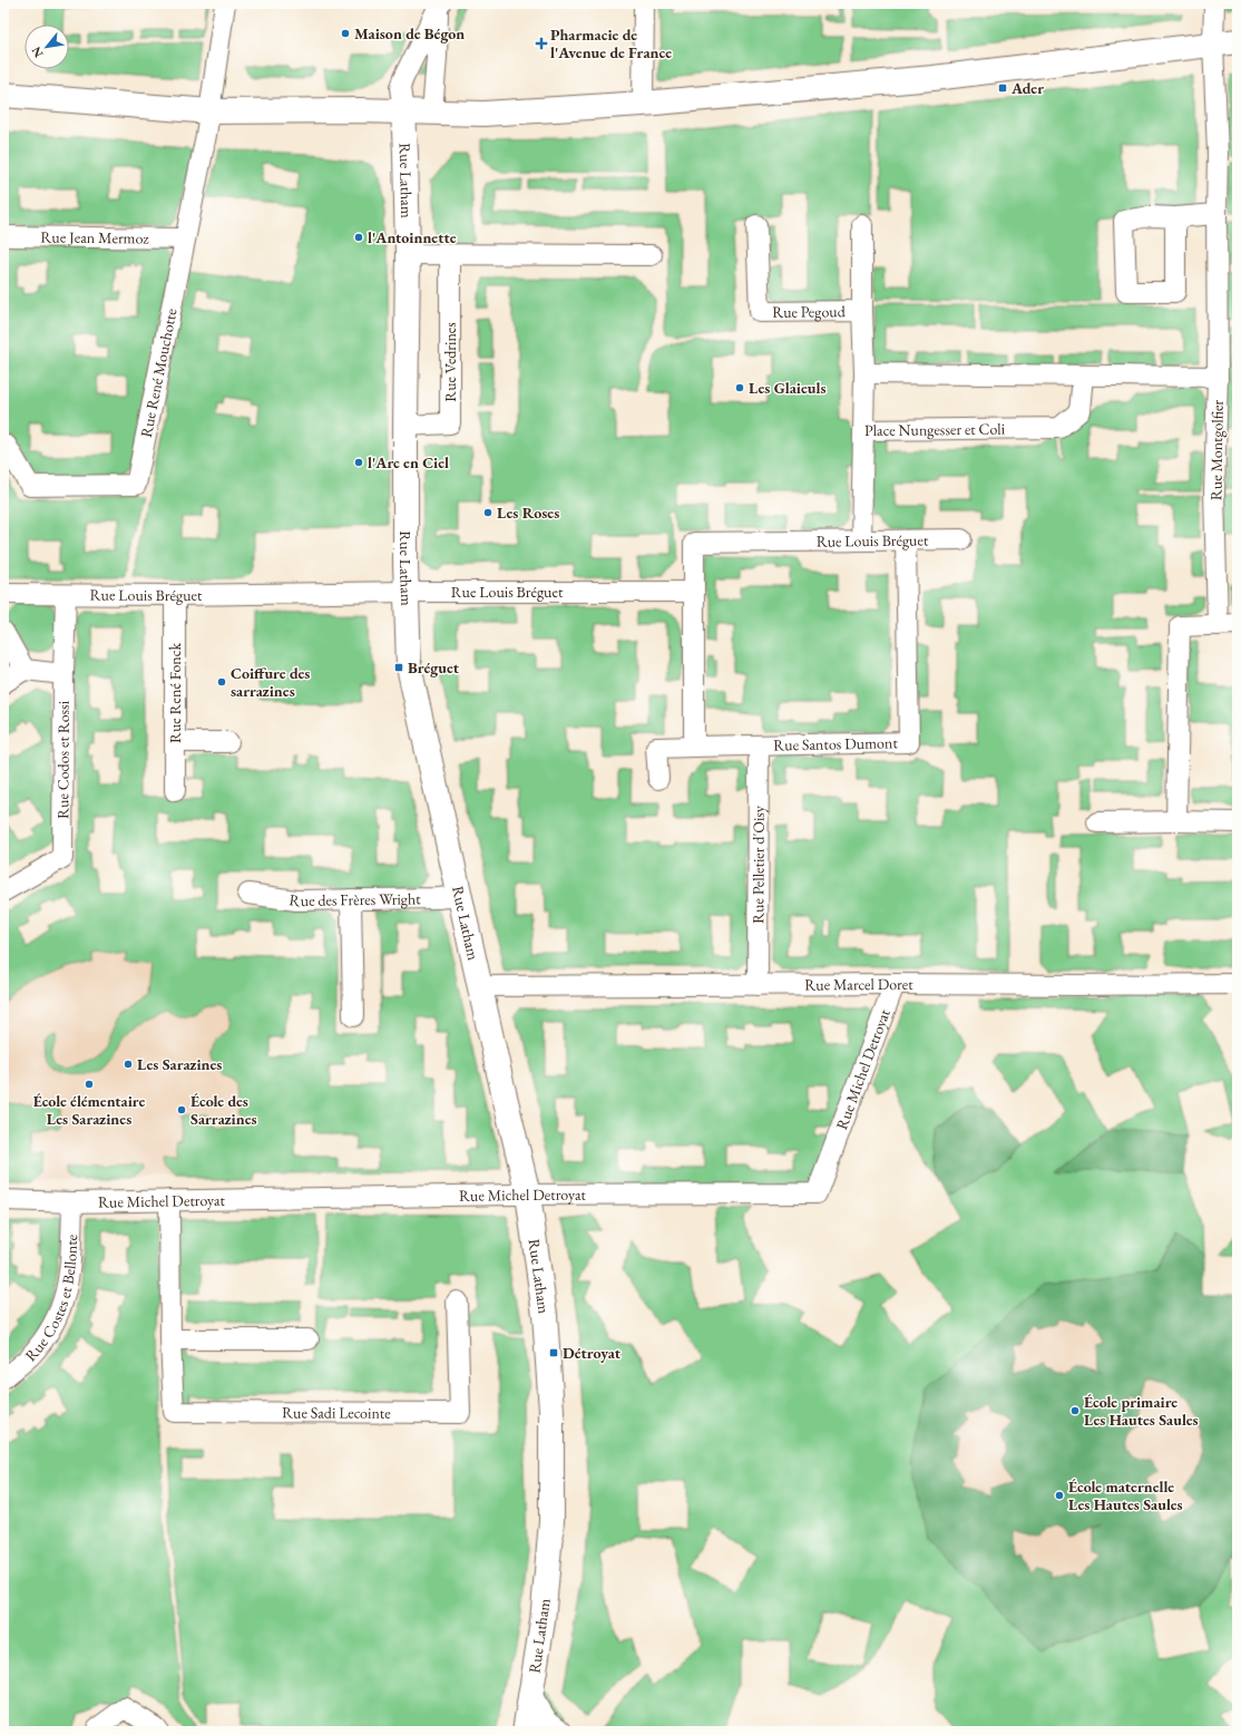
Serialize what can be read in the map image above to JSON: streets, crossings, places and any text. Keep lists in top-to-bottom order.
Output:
{
  "streets": {
    "street": [
      "Rue Latham",
      "Rue Jean Mermoz",
      "Rue Pegoud",
      "Rue Vedrines",
      "Rue René Mouchotte",
      "Place Nungesser et Coli",
      "Rue Montgolfier",
      "Rue Louis Bréguet",
      "Rue René Fonck",
      "Rue Santos Dumont",
      "Rue Codos et Rossi",
      "Rue Pelletier d'Oisy",
      "Rue des Frères Wright",
      "Rue Marcel Doret",
      "Rue Michel Detroyat",
      "Rue Costes et Bellonte",
      "Rue Sadi Lecointe"
    ]
  },
  "crossings": [
    ["Rue Latham", "Rue Vedrines"],
    ["Rue Latham", "Rue Louis Bréguet"],
    ["Rue Latham", "Rue des Frères Wright"],
    ["Rue Latham", "Rue Marcel Doret"],
    ["Rue Latham", "Rue Michel Detroyat"],
    ["Rue Jean Mermoz", "Rue René Mouchotte"],
    ["Rue Pegoud", "Place Nungesser et Coli"],
    ["Rue Louis Bréguet", "Rue René Fonck"],
    ["Rue Louis Bréguet", "Rue Santos Dumont"],
    ["Rue Louis Bréguet", "Rue Codos et Rossi"],
    ["Rue Santos Dumont", "Rue Pelletier d'Oisy"],
    ["Rue Pelletier d'Oisy", "Rue Marcel Doret"],
    ["Rue Marcel Doret", "Rue Michel Detroyat"],
    ["Rue Michel Detroyat", "Rue Costes et Bellonte"],
    ["Rue Michel Detroyat", "Rue Sadi Lecointe"]
  ],
  "places": {
    "other": [
      "Maison de Bégon",
      "l'Antoinnette",
      "Les Glaieuls",
      "l'Arc en Ciel",
      "Les Roses",
      "Coiffure des sarrazines",
      "Les Sarazines",
      "École élémentaire Les Sarazines",
      "École des Sarrazines",
      "École primaire Les Hautes Saules",
      "École maternelle Les Hautes Saules"
    ],
    "health": ["Pharmacie de l'Avenue de France"],
    "transit": ["Ader", "Bréguet", "Détroyat"]
  },
  "north": "bottom left"
}
